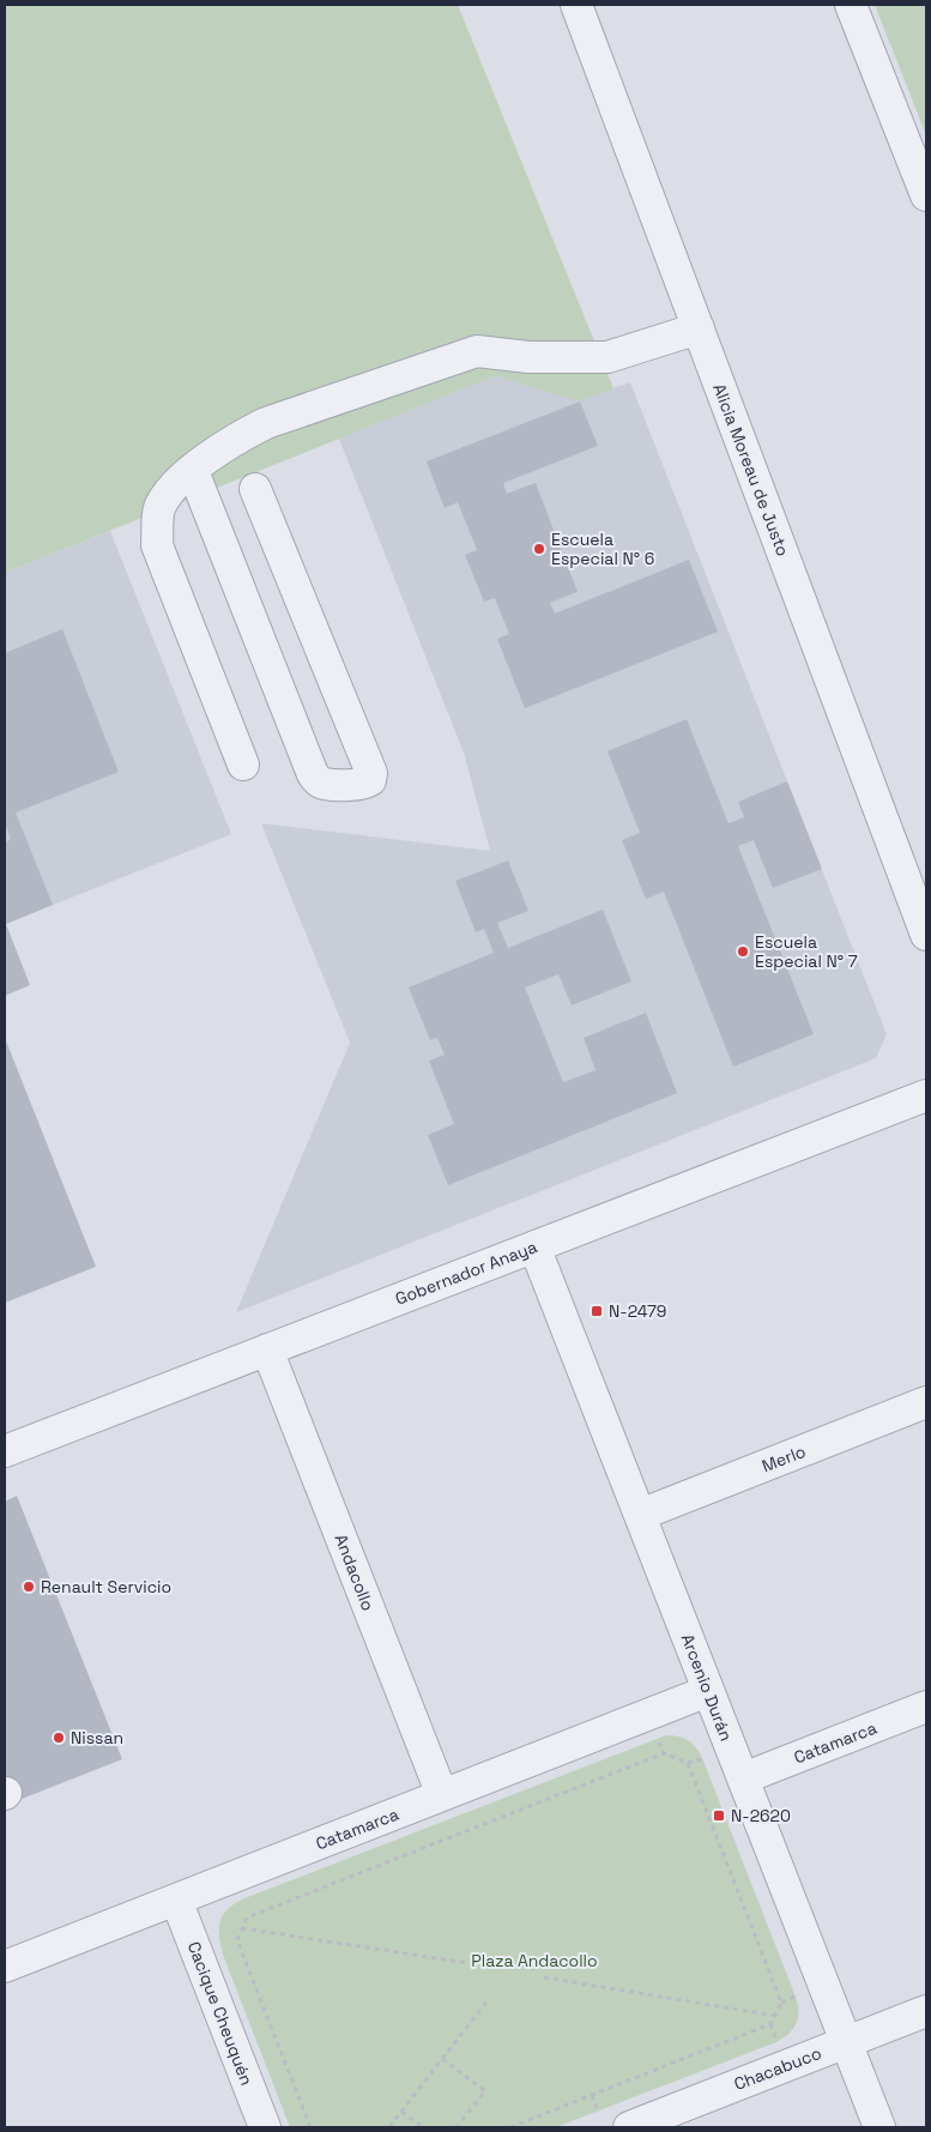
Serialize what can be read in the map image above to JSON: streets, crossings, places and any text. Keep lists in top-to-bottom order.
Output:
{
  "streets": {
    "street": [
      "Alicia Moreau de Justo",
      "Gobernador Anaya",
      "Merlo",
      "Andacollo",
      "Arcenio Durán",
      "Catamarca",
      "Cacique Cheuquén",
      "Chacabuco"
    ]
  },
  "crossings": [
    ["Gobernador Anaya", "Andacollo"],
    ["Gobernador Anaya", "Arcenio Durán"],
    ["Merlo", "Arcenio Durán"],
    ["Andacollo", "Catamarca"],
    ["Arcenio Durán", "Catamarca"],
    ["Arcenio Durán", "Chacabuco"],
    ["Catamarca", "Cacique Cheuquén"]
  ],
  "parks": ["Plaza Andacollo"],
  "places": {
    "other": [
      "Escuela Especial N° 6",
      "Escuela Especial N° 7",
      "Renault Servicio",
      "Nissan"
    ],
    "transit": ["N-2479", "N-2620"]
  }
}
